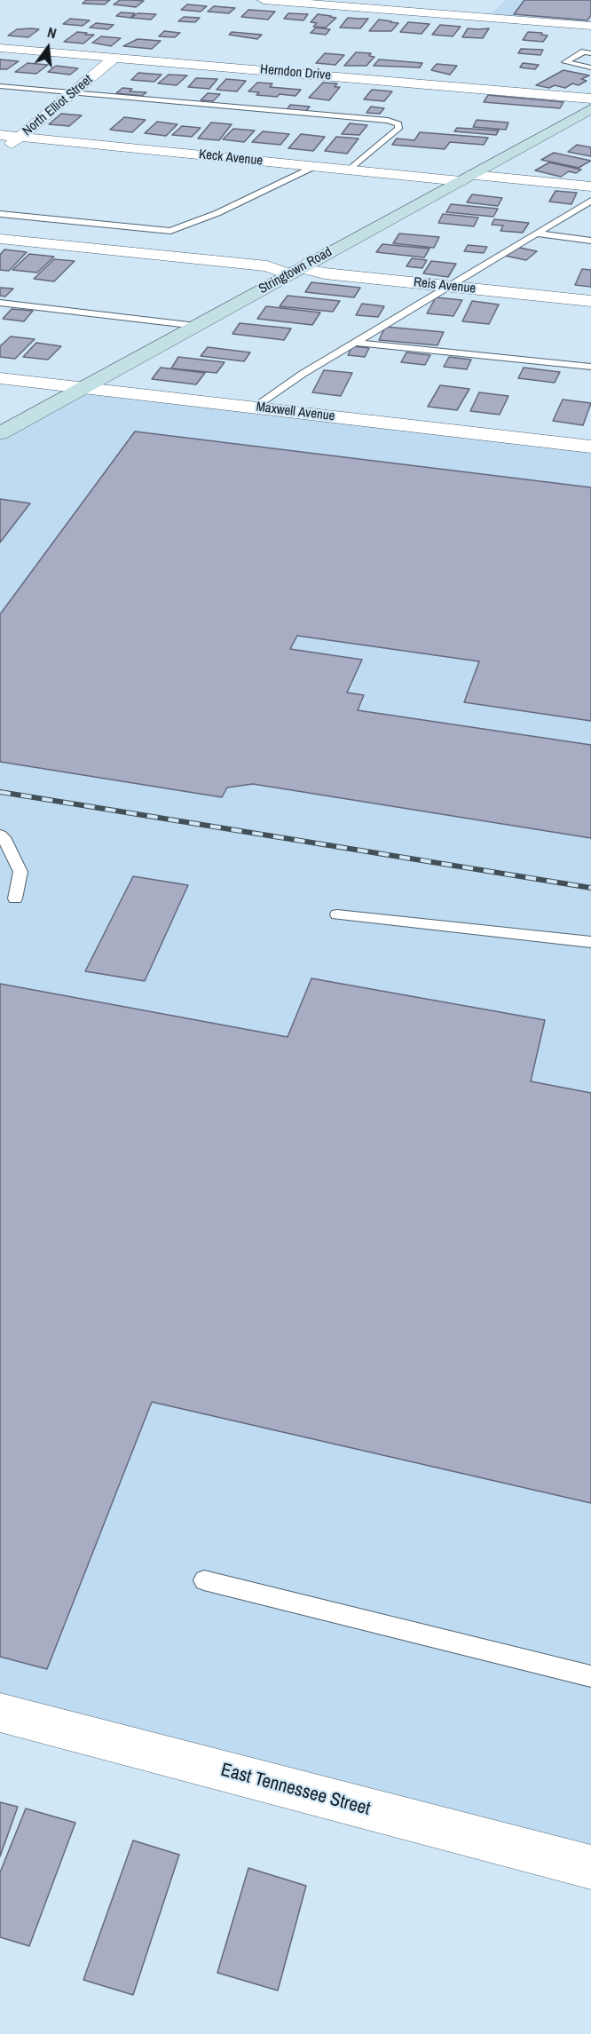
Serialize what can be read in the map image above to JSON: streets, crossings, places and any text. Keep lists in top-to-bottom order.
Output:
{
  "streets": {
    "main road": ["Stringtown Road"],
    "street": [
      "Herndon Drive",
      "North Elliot Street",
      "Keck Avenue",
      "Reis Avenue",
      "Maxwell Avenue",
      "East Tennessee Street"
    ]
  },
  "crossings": [
    ["Herndon Drive", "North Elliot Street"],
    ["North Elliot Street", "Keck Avenue"],
    ["Keck Avenue", "Stringtown Road"],
    ["Stringtown Road", "Reis Avenue"],
    ["Stringtown Road", "Maxwell Avenue"]
  ],
  "north": "top"
}
